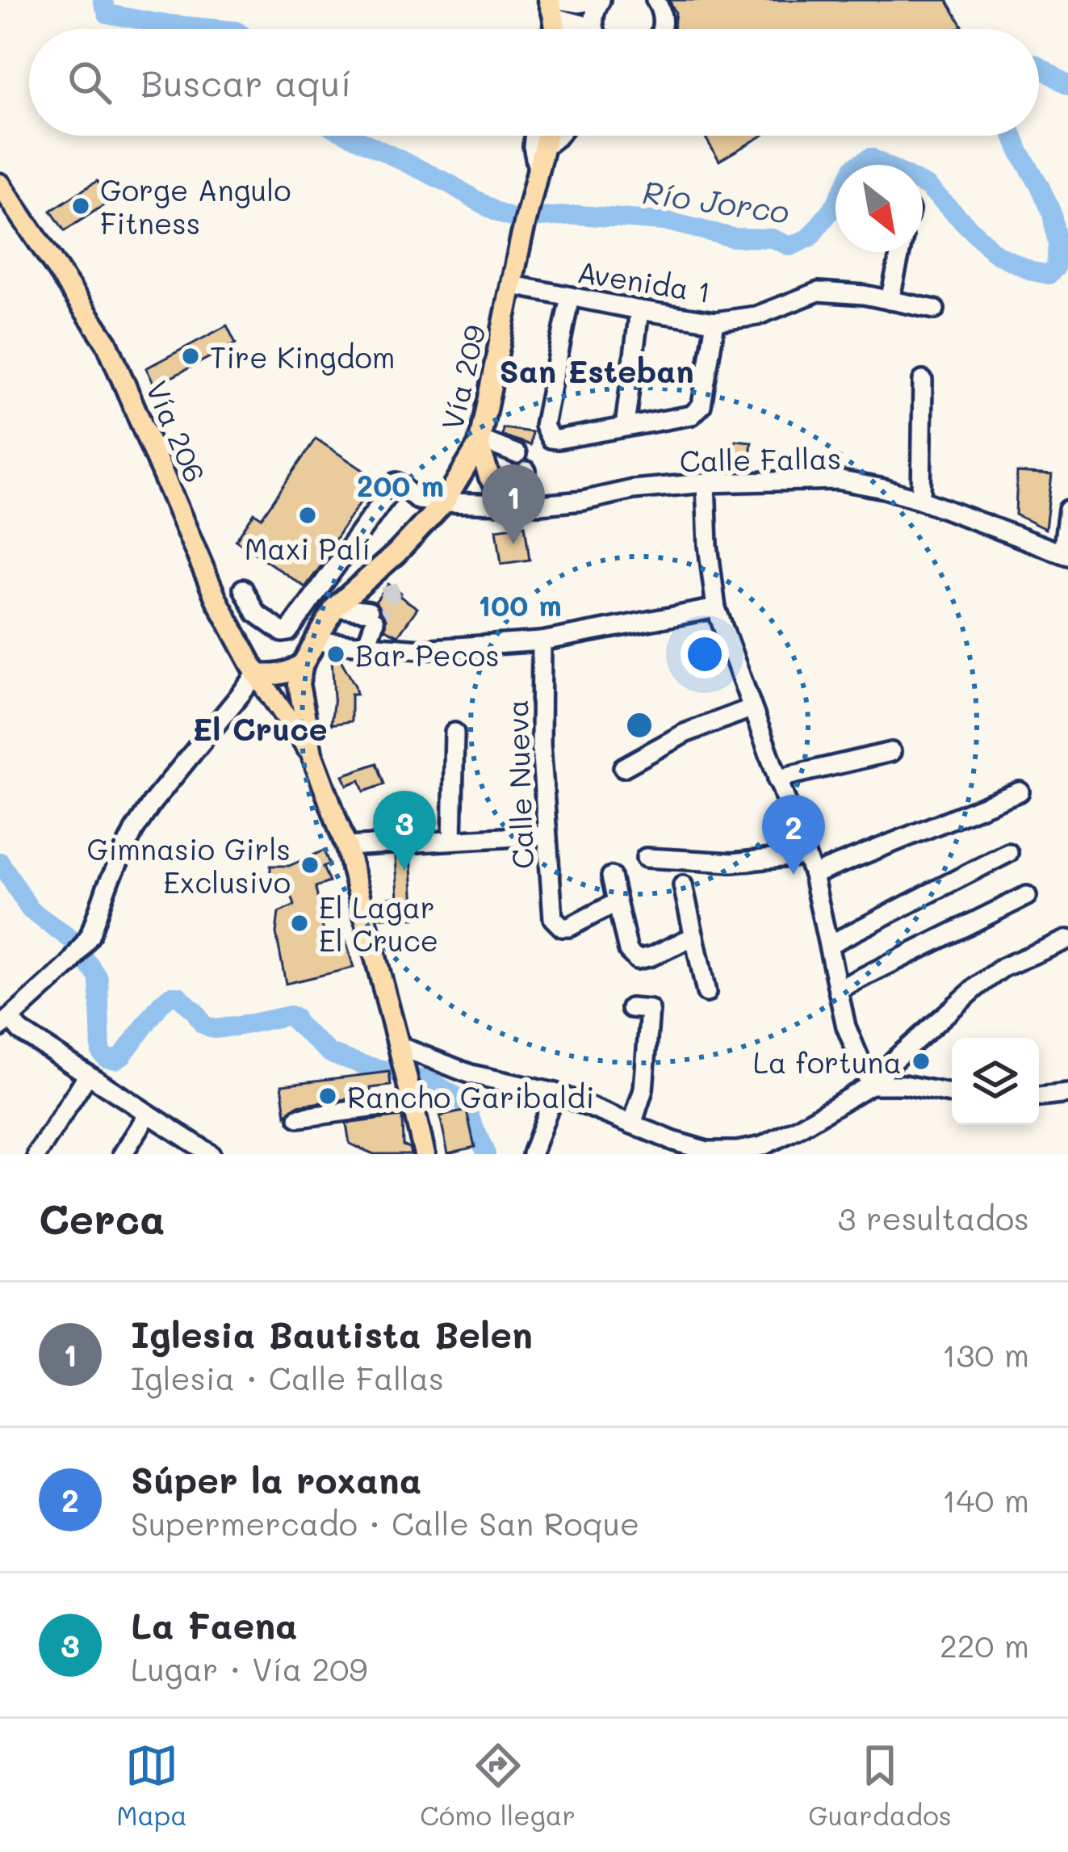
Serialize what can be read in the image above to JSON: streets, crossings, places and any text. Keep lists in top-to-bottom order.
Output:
{
  "streets": {
    "main road": ["Vía 209", "Vía 206"],
    "street": ["Avenida 1", "Calle Fallas", "Calle Nueva"]
  },
  "crossings": [
    ["Avenida 1", "Vía 209"],
    ["Vía 209", "Calle Fallas"]
  ],
  "districts": ["San Esteban", "El Cruce"],
  "water": ["Río Jorco"],
  "places": [
    "Gorge Angulo Fitness",
    "Tire Kingdom",
    "Maxi Palí",
    "Bar Pecos",
    "Gimnasio Girls Exclusivo",
    "El Lagar El Cruce",
    "La fortuna",
    "Rancho Garibaldi"
  ],
  "north": "bottom right",
  "page": {
    "search": "Buscar aquí",
    "pins": ["1", "3", "2"],
    "heading": ["Cerca", "3 resultados"],
    "list": [
      {
        "mark": "1",
        "name": "Iglesia Bautista Belen",
        "note": "Iglesia · Calle Fallas",
        "value": "130 m"
      },
      {
        "mark": "2",
        "name": "Súper la roxana",
        "note": "Supermercado · Calle San Roque",
        "value": "140 m"
      },
      {
        "mark": "3",
        "name": "La Faena",
        "note": "Lugar · Vía 209",
        "value": "220 m"
      }
    ],
    "nav": ["Mapa", "Cómo llegar", "Guardados"]
  },
  "rings": ["200 m", "100 m"]
}
